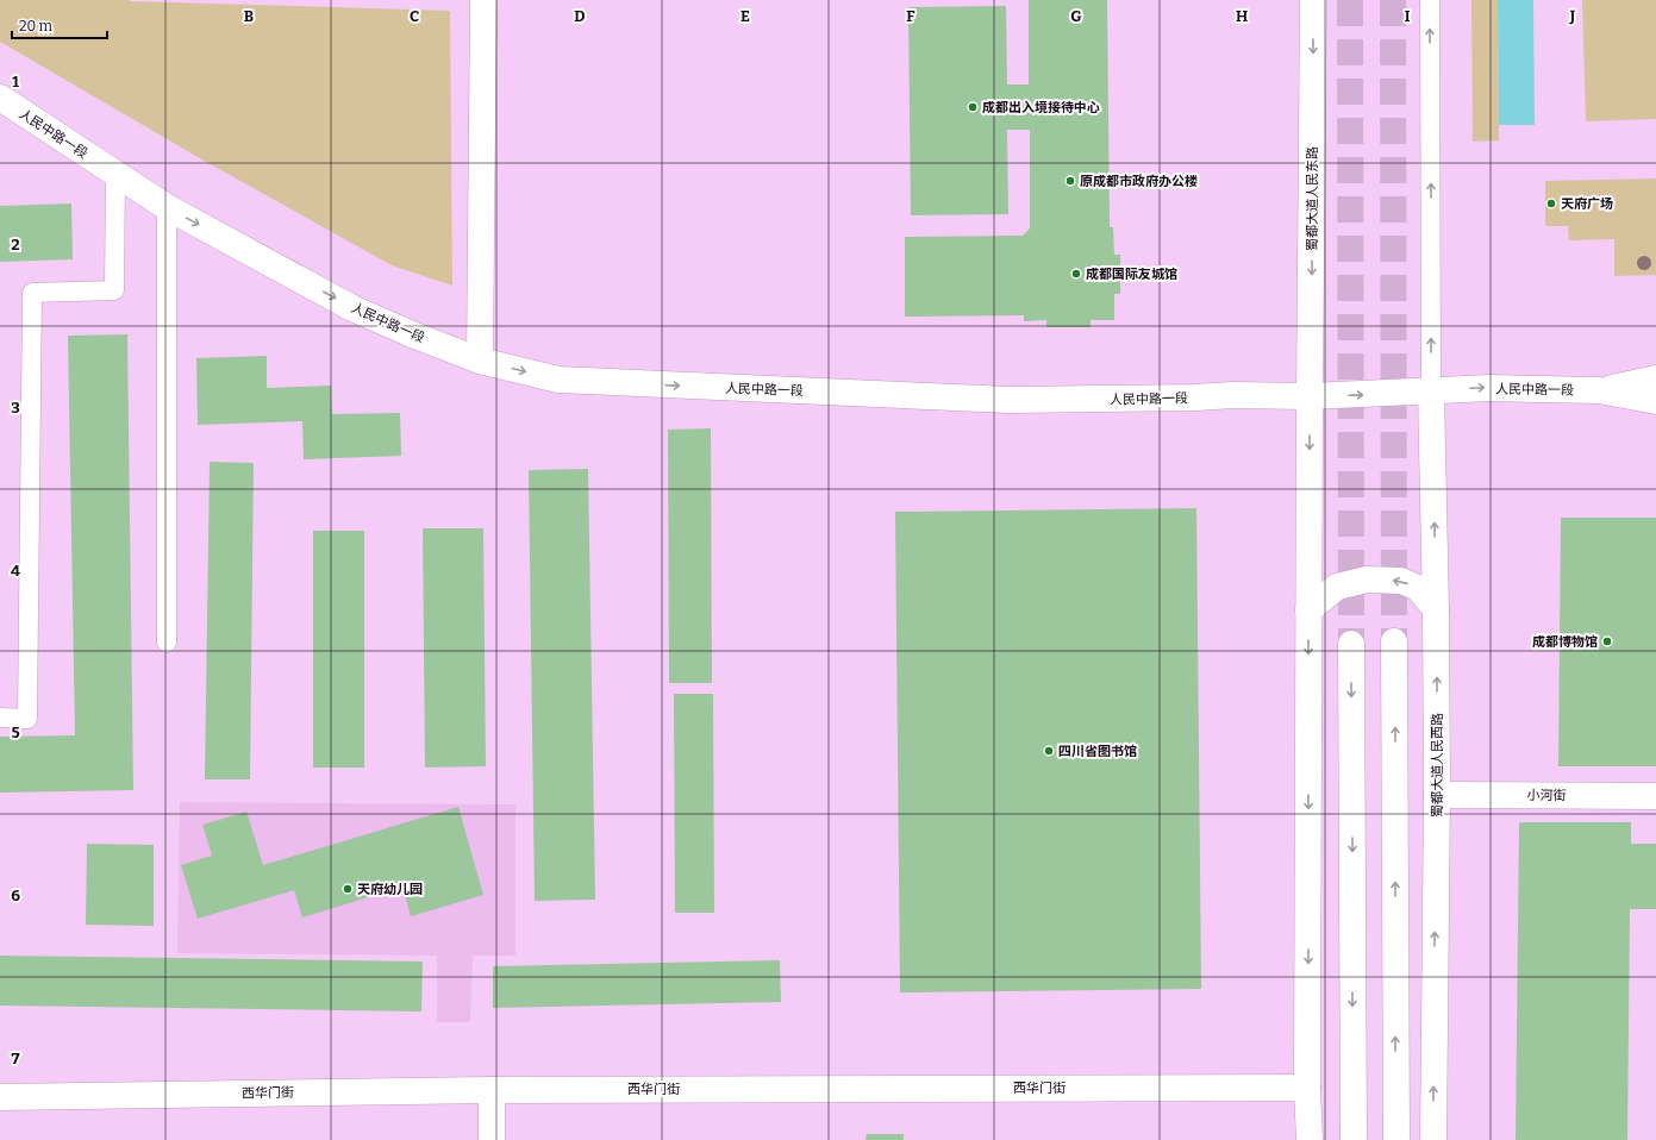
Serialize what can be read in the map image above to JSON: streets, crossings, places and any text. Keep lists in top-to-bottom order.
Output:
{
  "streets": {
    "main road": [
      "人民中路一段",
      "蜀都大道人民东路",
      "蜀都大道人民西路",
      "小河街",
      "西华门街"
    ]
  },
  "crossings": [
    ["人民中路一段", "蜀都大道人民东路"],
    ["人民中路一段", "蜀都大道人民西路"],
    ["蜀都大道人民西路", "小河街"]
  ],
  "one_way": ["人民中路一段", "蜀都大道人民东路"],
  "places": [
    "成都出入境接待中心",
    "原成都市政府办公楼",
    "天府广场",
    "成都国际友城馆",
    "成都博物馆",
    "四川省图书馆",
    "天府幼儿园"
  ],
  "scale_bar": "20 m",
  "grid": {
    "columns": [
      "B",
      "C",
      "D",
      "E",
      "F",
      "G",
      "H",
      "I",
      "J"
    ],
    "rows": [
      "1",
      "2",
      "3",
      "4",
      "5",
      "6",
      "7"
    ]
  }
}
